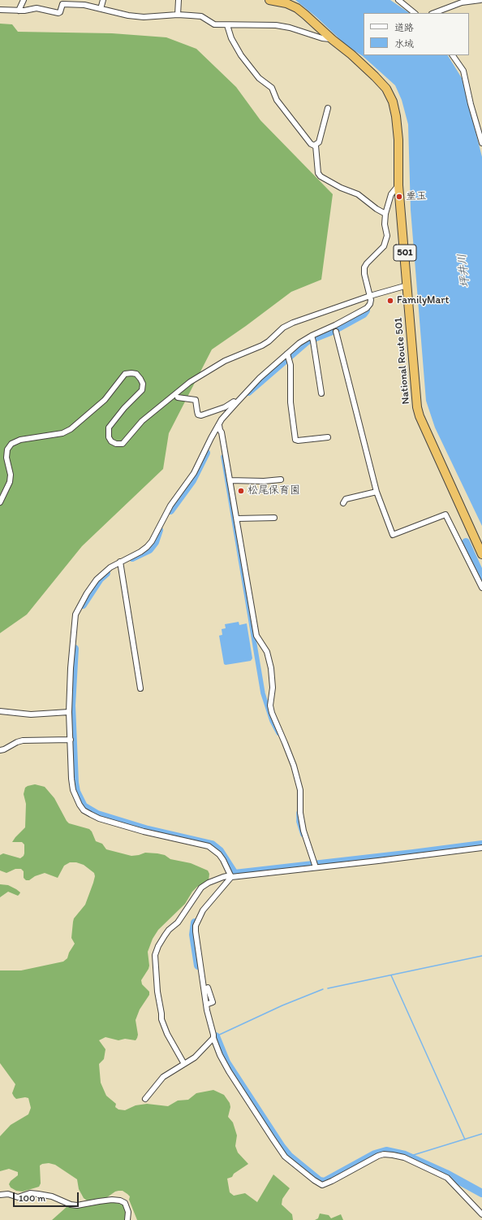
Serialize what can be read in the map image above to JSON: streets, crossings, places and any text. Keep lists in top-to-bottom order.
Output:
{
  "streets": {
    "highway": ["501", "National Route 501"]
  },
  "water": ["坪井川"],
  "places": ["垂玉", "FamilyMart", "松尾保育園"],
  "legend": ["道路", "水域"],
  "scale_bar": "100 m"
}
